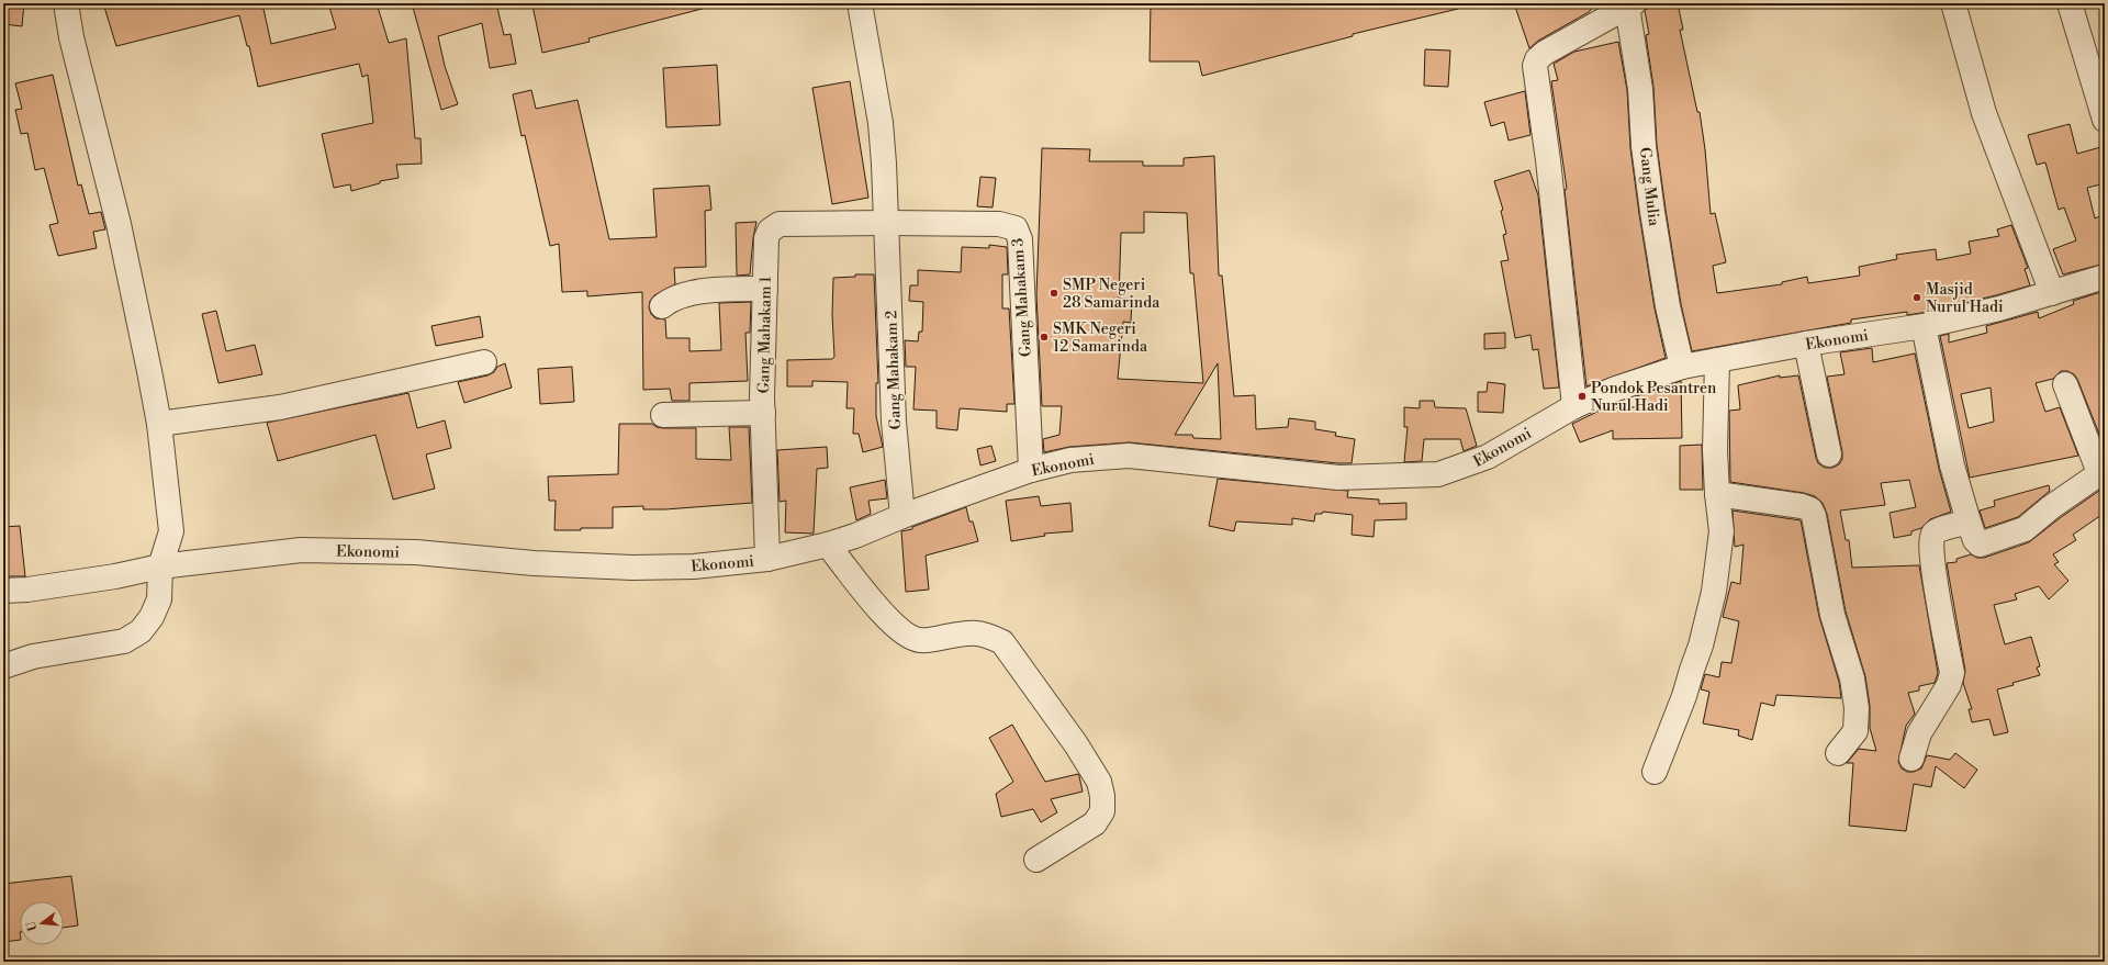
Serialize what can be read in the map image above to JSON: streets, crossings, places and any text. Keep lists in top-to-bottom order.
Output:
{
  "streets": {
    "street": [
      "Gang Mulia",
      "Gang Mahakam 3",
      "Gang Mahakam 1",
      "Ekonomi",
      "Gang Mahakam 2"
    ]
  },
  "crossings": [
    ["Gang Mulia", "Ekonomi"],
    ["Gang Mahakam 3", "Gang Mahakam 1"],
    ["Gang Mahakam 3", "Ekonomi"],
    ["Gang Mahakam 3", "Gang Mahakam 2"],
    ["Gang Mahakam 1", "Ekonomi"],
    ["Gang Mahakam 1", "Gang Mahakam 2"],
    ["Ekonomi", "Gang Mahakam 2"]
  ],
  "places": [
    "SMP Negeri 28 Samarinda",
    "Masjid Nurul Hadi",
    "SMK Negeri 12 Samarinda",
    "Pondok Pesantren Nurul Hadi"
  ],
  "north": "left"
}
